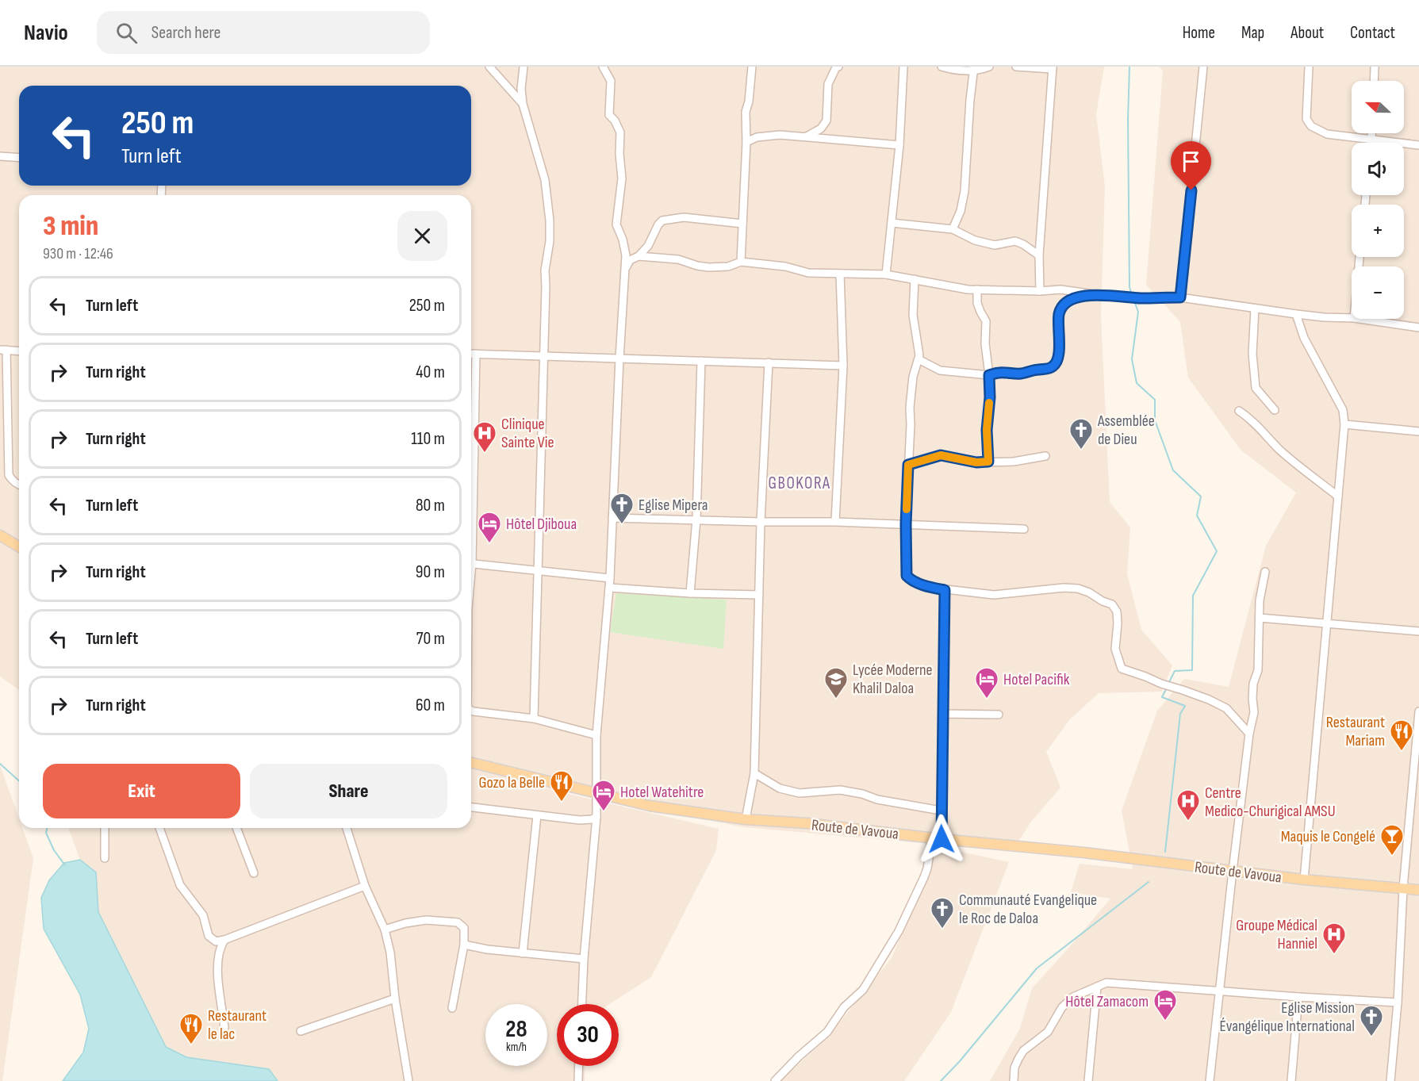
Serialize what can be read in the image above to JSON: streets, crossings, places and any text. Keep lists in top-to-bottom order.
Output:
{
  "streets": {
    "main road": ["Route de Vavoua"]
  },
  "districts": ["GBOKORA"],
  "places": {
    "church": [
      "Assemblée de Dieu",
      "Eglise Mipera",
      "Communauté Evangelique le Roc de Daloa",
      "Eglise Mission Évangélique International"
    ],
    "hospital": ["Clinique Sainte Vie", "Centre Medico-Churigical AMSU", "Groupe Médical Hanniel"],
    "hotel": [
      "Hôtel Djiboua",
      "Hotel Pacifik",
      "Hotel Watehitre",
      "Hôtel Zamacom"
    ],
    "school or university": ["Lycée Moderne Khalil Daloa"],
    "restaurant": ["Restaurant Mariam", "Gozo la Belle", "Restaurant le lac"],
    "bar": ["Maquis le Congelé"]
  },
  "north": "left",
  "page": {
    "header": "Navio",
    "search": "Search here",
    "nav": [
      "Home",
      "Map",
      "About",
      "Contact"
    ],
    "map_buttons": ["+", "−"],
    "turn": ["250 m", "Turn left"],
    "heading": ["3 min", "930 m · 12:46"],
    "list": [
      {
        "name": "Turn left",
        "value": "250 m"
      },
      {
        "name": "Turn right",
        "value": "40 m"
      },
      {
        "name": "Turn right",
        "value": "110 m"
      },
      {
        "name": "Turn left",
        "value": "80 m"
      },
      {
        "name": "Turn right",
        "value": "90 m"
      },
      {
        "name": "Turn left",
        "value": "70 m"
      },
      {
        "name": "Turn right",
        "value": "60 m"
      }
    ],
    "buttons": ["Exit", "Share"],
    "speed": "28 km/h",
    "limit": "30"
  }
}
